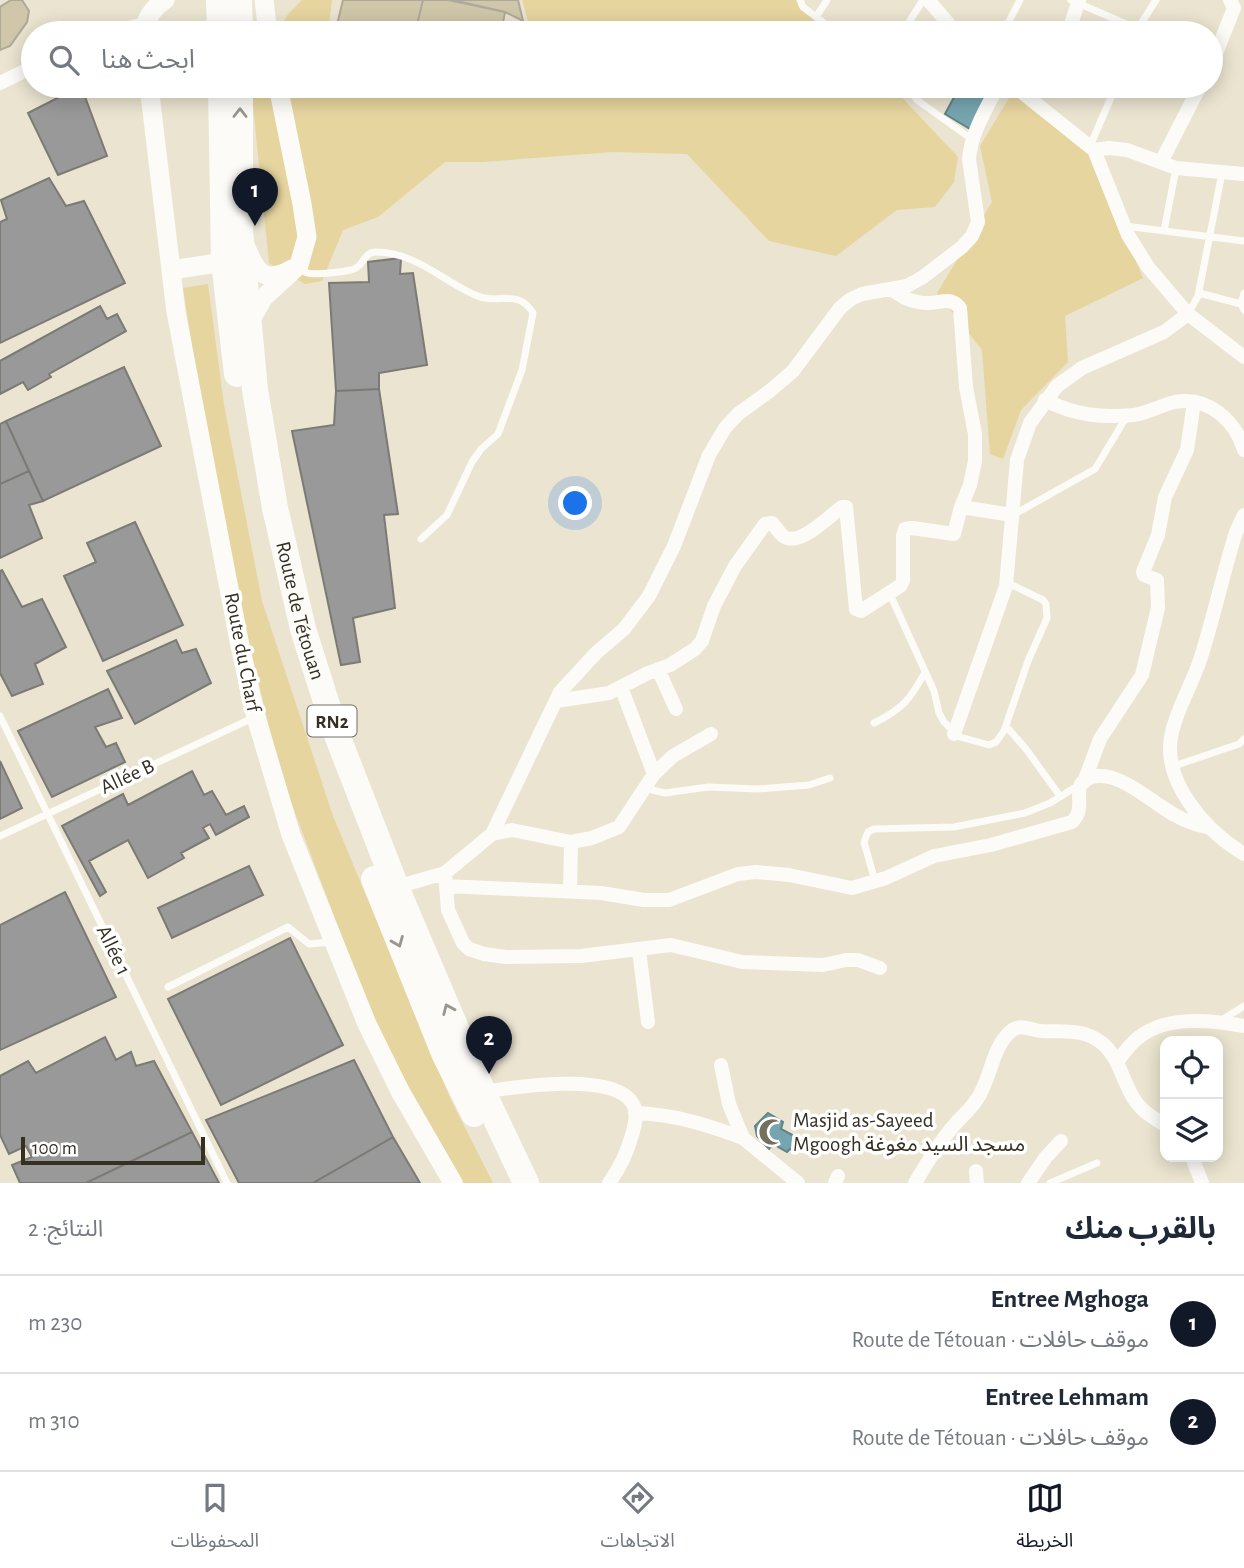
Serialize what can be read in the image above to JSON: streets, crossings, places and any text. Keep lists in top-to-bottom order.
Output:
{
  "streets": {
    "highway": ["Route de Tétouan", "RN2"],
    "street": ["Route du Charf"],
    "lane": ["Allée B", "Allée 1"]
  },
  "crossings": [
    ["Route du Charf", "Allée B"],
    ["Allée B", "Allée 1"]
  ],
  "places": {
    "mosque": ["Masjid as-Sayeed Mgoogh مسجد السيد مغوغة"]
  },
  "scale_bar": "100 m",
  "page": {
    "search": "ابحث هنا",
    "pins": ["1", "2"],
    "scale": "100 m",
    "heading": ["بالقرب منك", "النتائج: 2"],
    "list": [
      {
        "mark": "1",
        "name": "Entree Mghoga",
        "note": "موقف حافلات · Route de Tétouan",
        "value": "230 m"
      },
      {
        "mark": "2",
        "name": "Entree Lehmam",
        "note": "موقف حافلات · Route de Tétouan",
        "value": "310 m"
      }
    ],
    "nav": ["الخريطة", "الاتجاهات", "المحفوظات"]
  }
}
